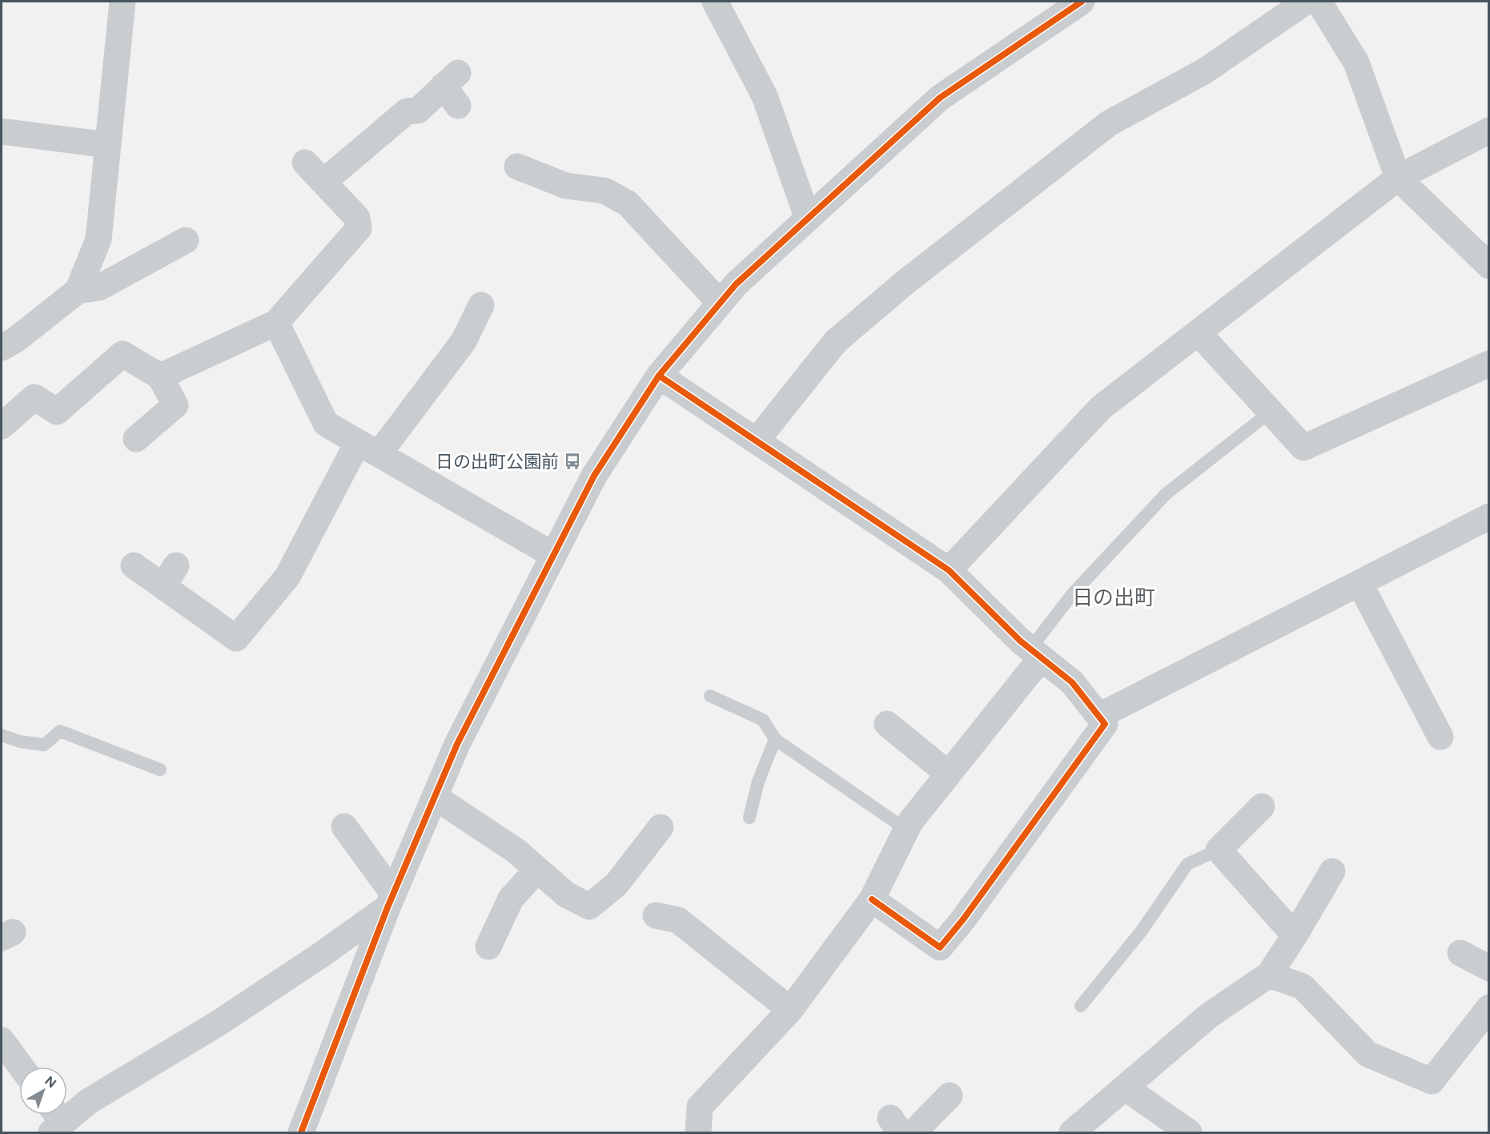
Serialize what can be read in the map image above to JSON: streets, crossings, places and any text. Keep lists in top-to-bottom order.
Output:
{
  "districts": ["日の出町"],
  "places": {
    "bus stop": ["日の出町公園前"]
  },
  "north": "top right"
}
